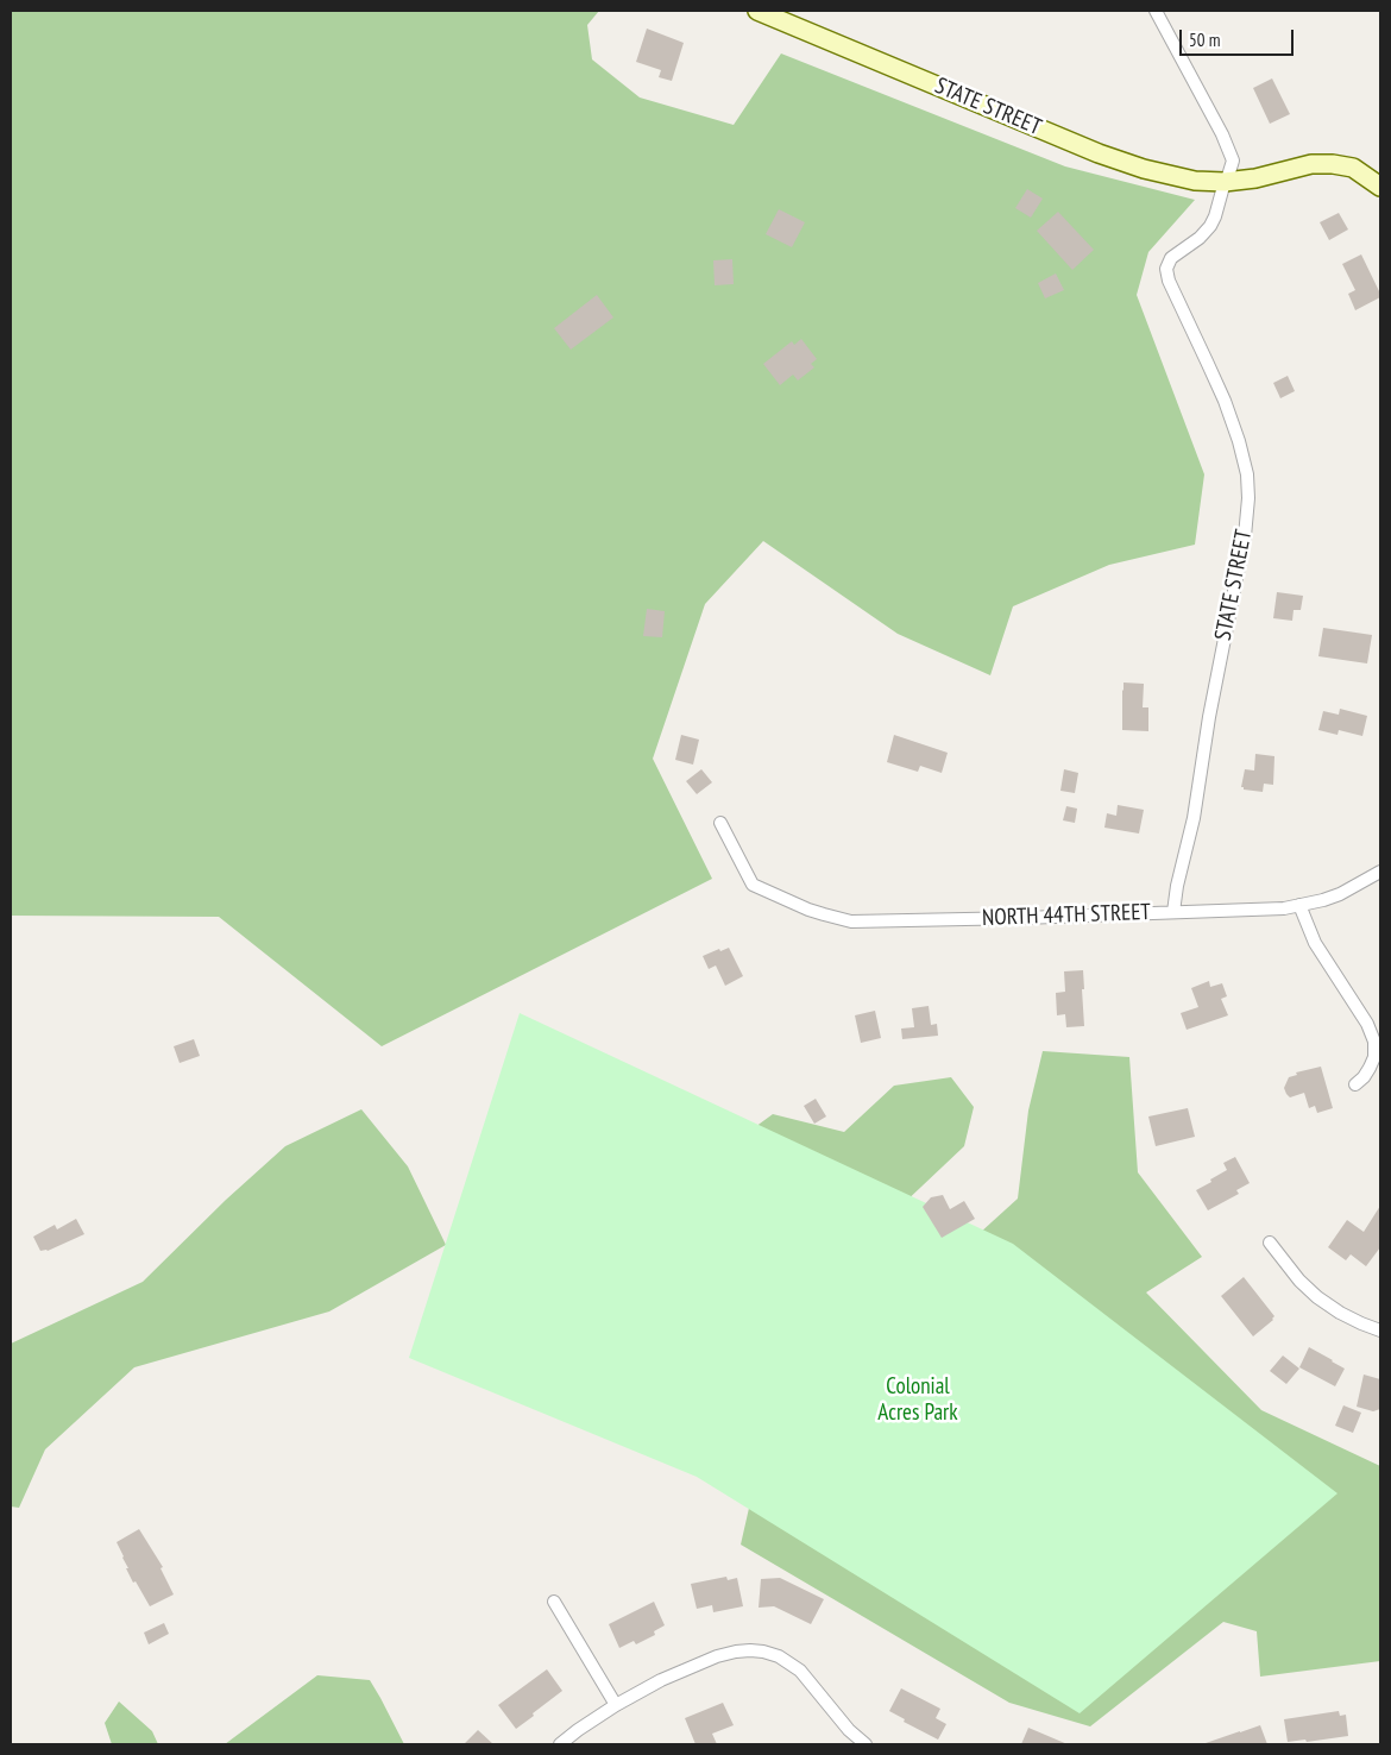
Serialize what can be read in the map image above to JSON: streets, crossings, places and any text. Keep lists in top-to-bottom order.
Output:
{
  "streets": {
    "street": ["STATE STREET", "NORTH 44TH STREET"]
  },
  "crossings": [
    ["STATE STREET", "NORTH 44TH STREET"]
  ],
  "parks": ["Colonial Acres Park"],
  "scale_bar": "50 m"
}
